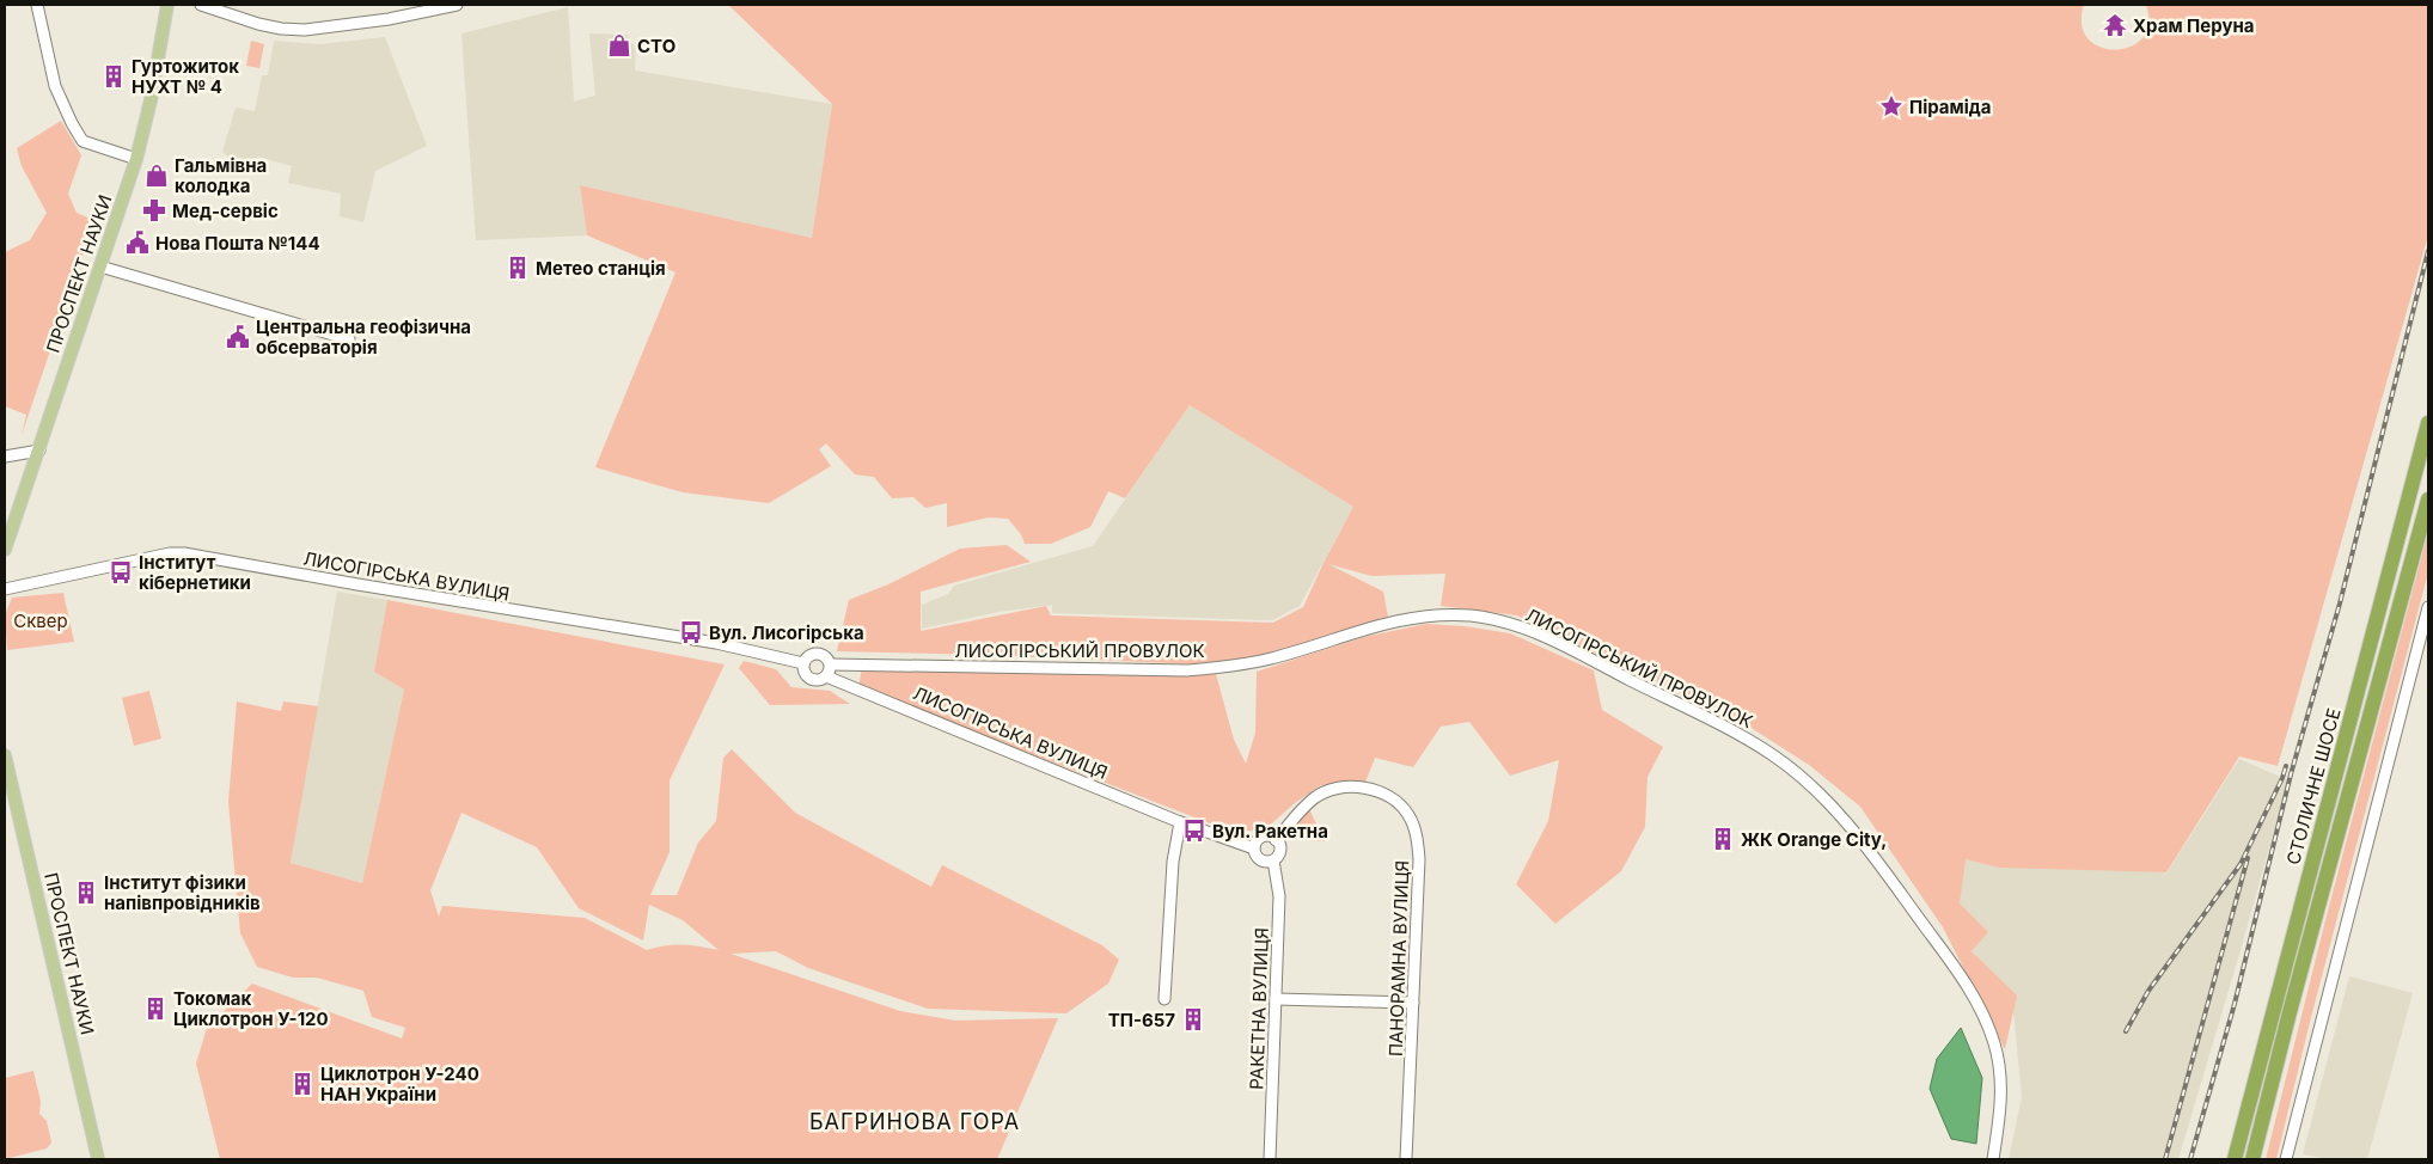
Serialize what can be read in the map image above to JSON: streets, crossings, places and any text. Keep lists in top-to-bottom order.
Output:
{
  "streets": {
    "highway": ["СТОЛИЧНЕ ШОСЕ"],
    "main road": ["ПРОСПЕКТ НАУКИ"],
    "street": [
      "ЛИСОГІРСЬКА ВУЛИЦЯ",
      "ЛИСОГІРСЬКИЙ ПРОВУЛОК",
      "ПАНОРАМНА ВУЛИЦЯ",
      "РАКЕТНА ВУЛИЦЯ"
    ]
  },
  "crossings": [
    ["ЛИСОГІРСЬКА ВУЛИЦЯ", "ЛИСОГІРСЬКИЙ ПРОВУЛОК"],
    ["ЛИСОГІРСЬКА ВУЛИЦЯ", "ПАНОРАМНА ВУЛИЦЯ"],
    ["ЛИСОГІРСЬКА ВУЛИЦЯ", "РАКЕТНА ВУЛИЦЯ"],
    ["ПАНОРАМНА ВУЛИЦЯ", "РАКЕТНА ВУЛИЦЯ"]
  ],
  "districts": ["БАГРИНОВА ГОРА"],
  "parks": ["Сквер"],
  "places": {
    "temple": ["Храм Перуна"],
    "shop": ["СТО", "Гальмівна колодка"],
    "building": [
      "Гуртожиток НУХТ № 4",
      "Метео станція",
      "ЖК Orange City,",
      "Інститут фізики напівпровідників",
      "Токомак Циклотрон У-120",
      "ТП-657",
      "Циклотрон У-240 НАН України"
    ],
    "place": ["Піраміда"],
    "pharmacy": ["Мед-сервіс"],
    "public building": ["Нова Пошта №144", "Центральна геофізична обсерваторія"],
    "bus stop": ["Інститут кібернетики", "Вул. Лисогірська", "Вул. Ракетна"]
  }
}
